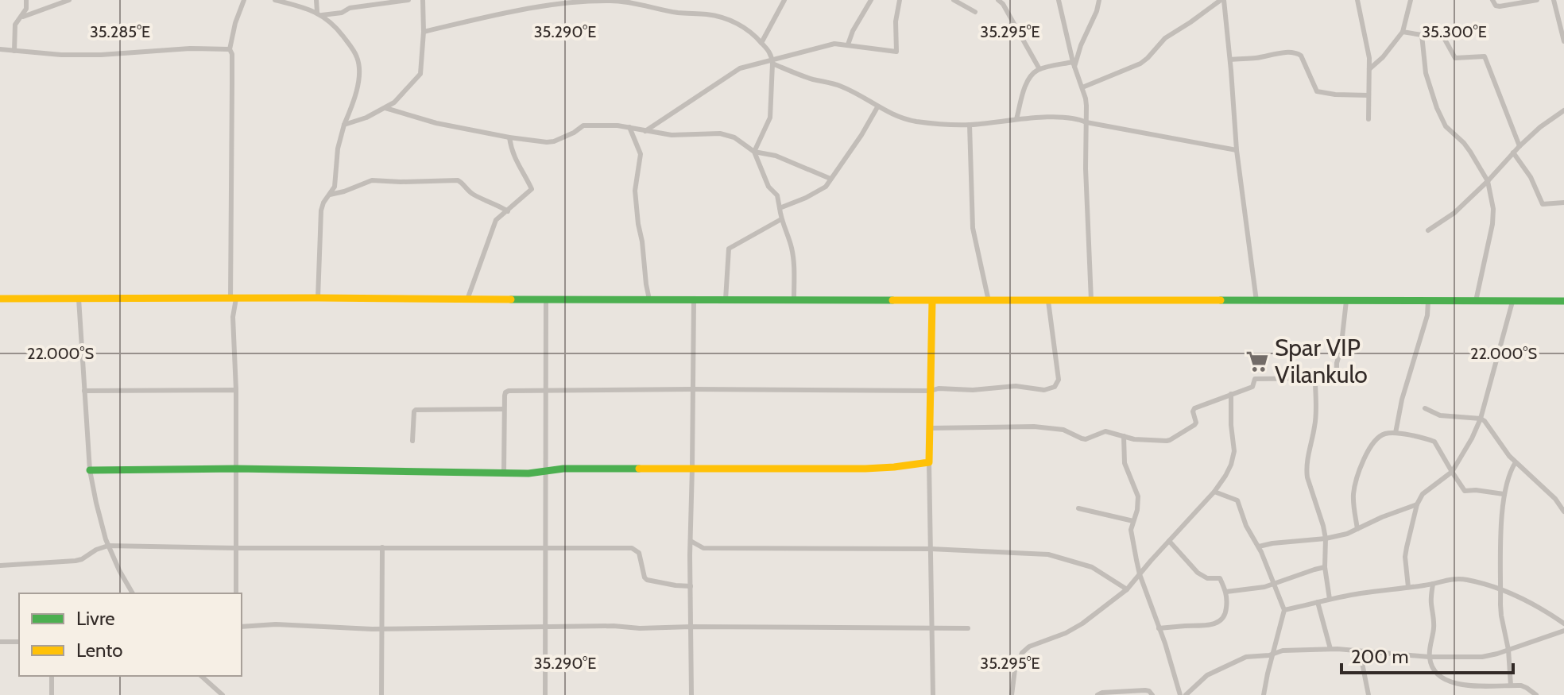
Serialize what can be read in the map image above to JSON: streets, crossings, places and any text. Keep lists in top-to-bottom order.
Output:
{
  "places": {
    "supermarket": ["Spar VIP Vilankulo"]
  },
  "legend": ["Livre", "Lento"],
  "scale_bar": "200 m",
  "coordinates": [
    "35.285°E",
    "35.290°E",
    "35.295°E",
    "35.300°E",
    "22.000°S"
  ]
}
